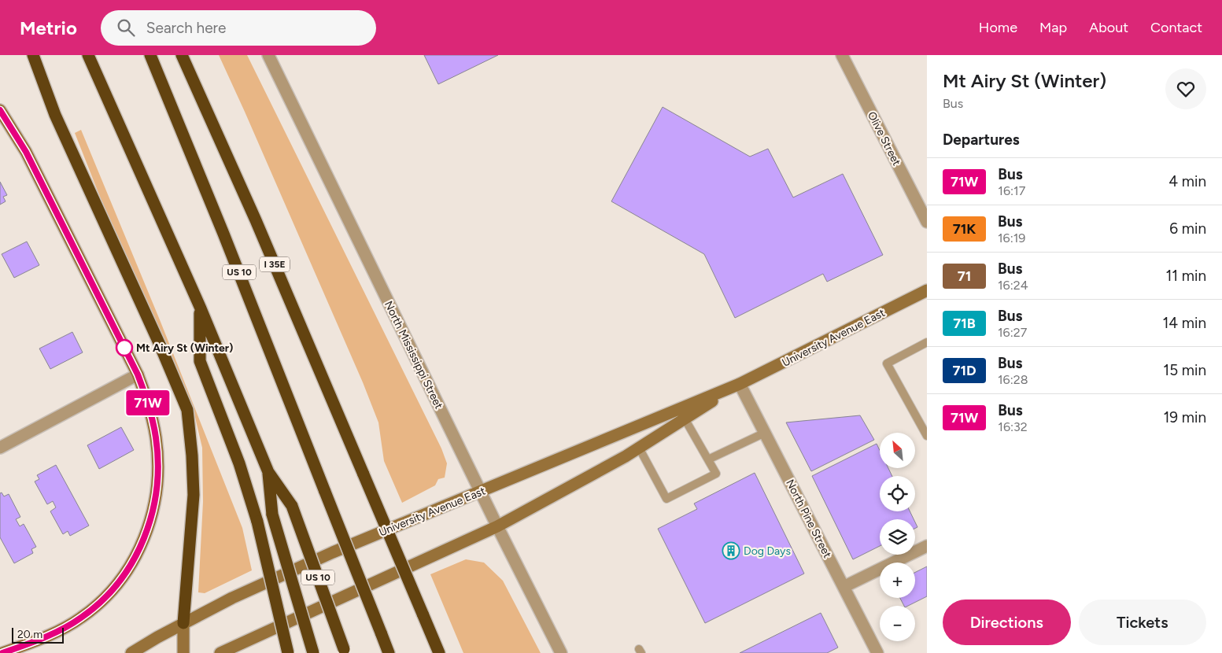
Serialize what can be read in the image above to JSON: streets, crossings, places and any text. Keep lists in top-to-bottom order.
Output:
{
  "streets": {
    "highway": ["I 35E", "US 10"],
    "main road": ["University Avenue East"],
    "street": ["Olive Street", "North Mississippi Street", "North Pine Street"]
  },
  "crossings": [
    ["University Avenue East", "North Mississippi Street"],
    ["University Avenue East", "North Pine Street"]
  ],
  "places": {
    "other": ["Mt Airy St (Winter)"],
    "building": ["Dog Days"]
  },
  "lines": ["bus line 71W"],
  "scale_bar": "20 m",
  "north": "top left",
  "page": {
    "header": "Metrio",
    "search": "Search here",
    "nav": [
      "Home",
      "Map",
      "About",
      "Contact"
    ],
    "on_map": "71W",
    "heading": [
      ["Mt Airy St (Winter)", "Bus"],
      "Departures"
    ],
    "list": [
      {
        "mark": "71W",
        "name": "Bus",
        "note": "16:17",
        "value": "4 min"
      },
      {
        "mark": "71K",
        "name": "Bus",
        "note": "16:19",
        "value": "6 min"
      },
      {
        "mark": "71",
        "name": "Bus",
        "note": "16:24",
        "value": "11 min"
      },
      {
        "mark": "71B",
        "name": "Bus",
        "note": "16:27",
        "value": "14 min"
      },
      {
        "mark": "71D",
        "name": "Bus",
        "note": "16:28",
        "value": "15 min"
      },
      {
        "mark": "71W",
        "name": "Bus",
        "note": "16:32",
        "value": "19 min"
      }
    ],
    "map_buttons": ["+", "−"],
    "buttons": ["Directions", "Tickets"],
    "scale": "20 m"
  }
}
